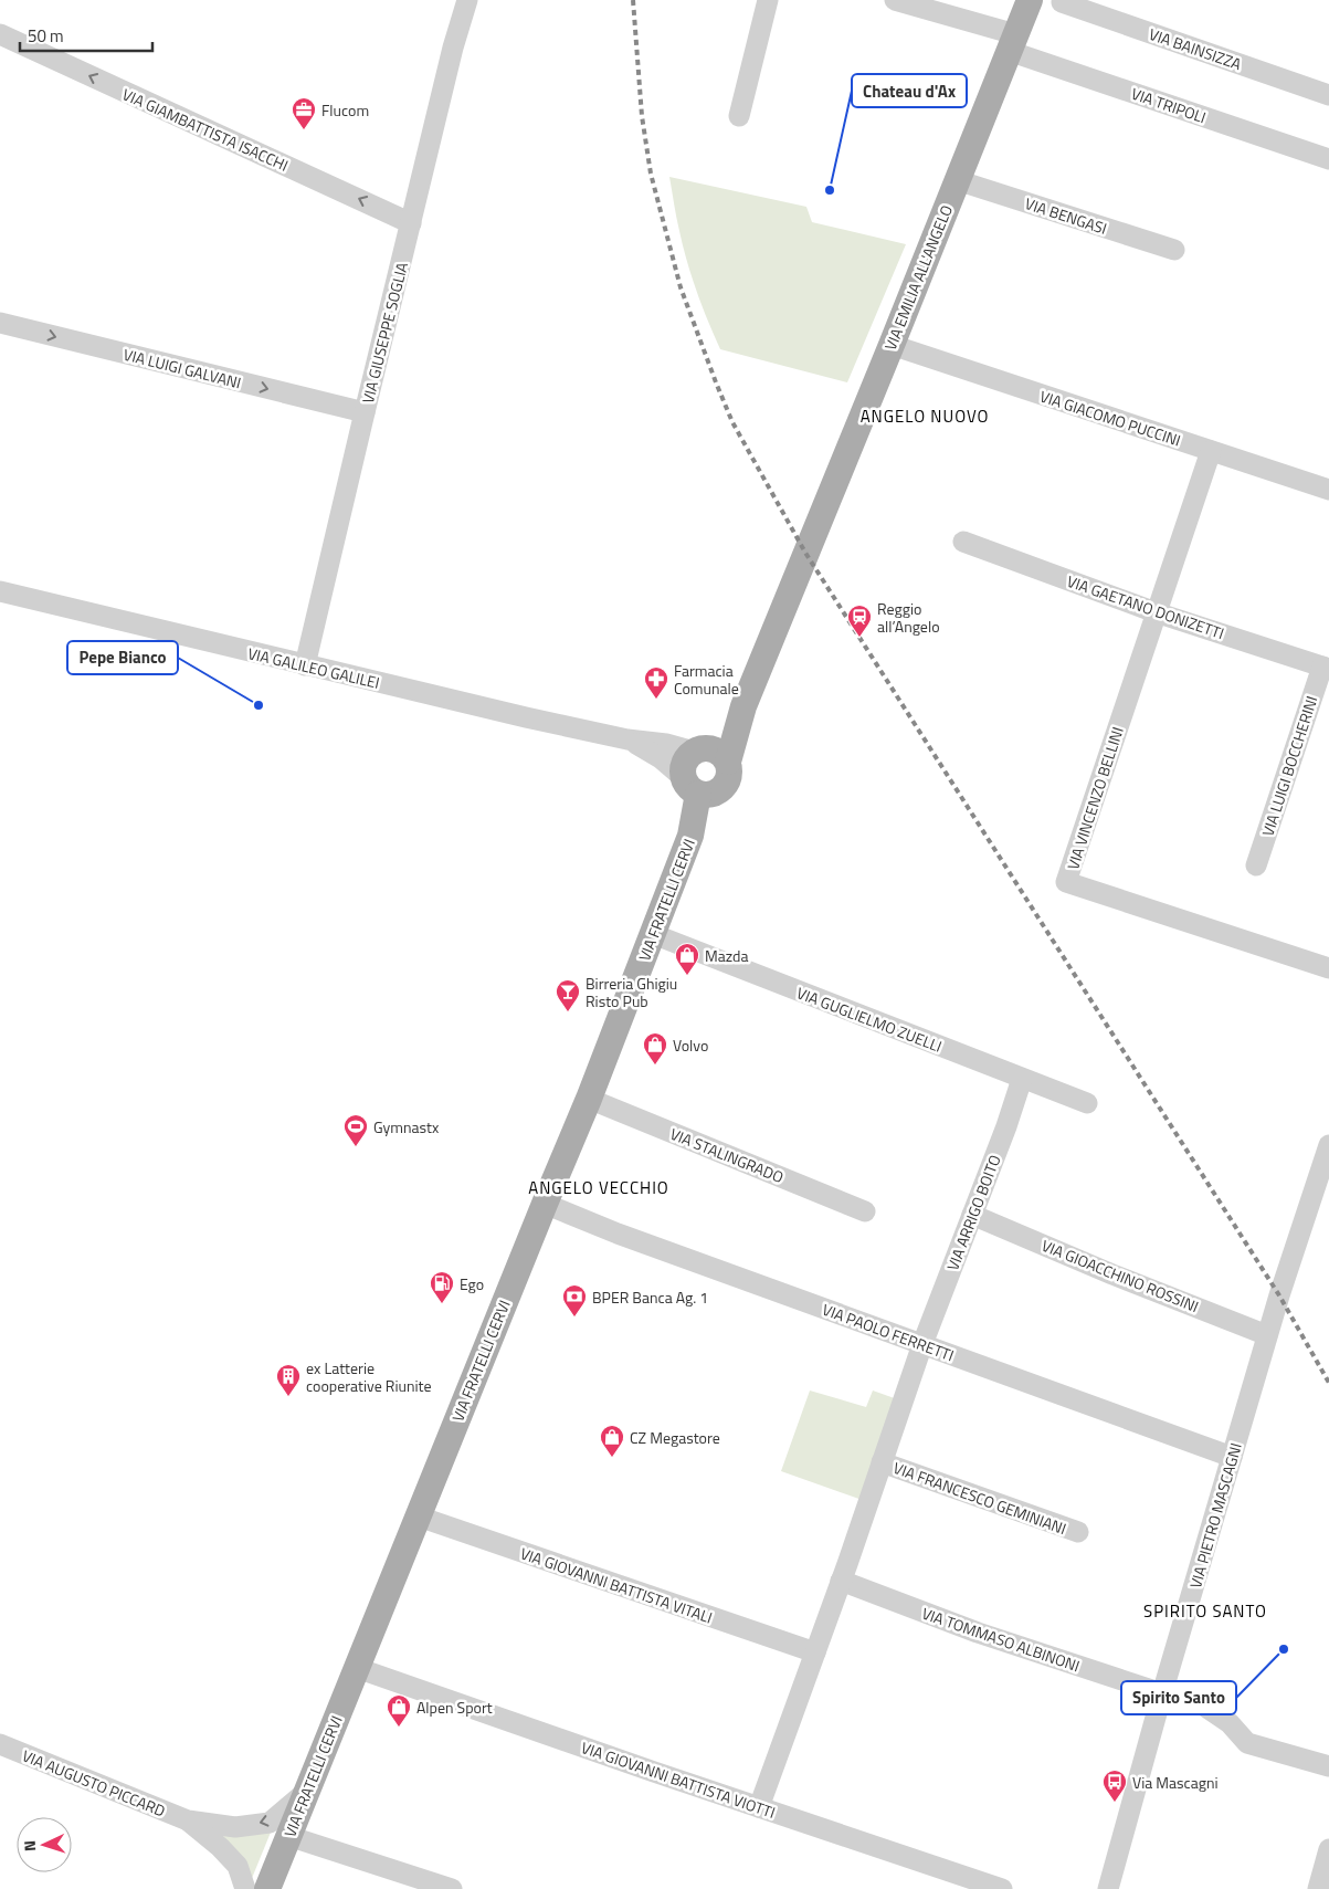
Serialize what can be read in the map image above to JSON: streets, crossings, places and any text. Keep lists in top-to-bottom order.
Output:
{
  "streets": {
    "main road": ["VIA EMILIA ALL'ANGELO", "VIA FRATELLI CERVI"],
    "street": [
      "VIA BAINSIZZA",
      "VIA TRIPOLI",
      "VIA GIAMBATTISTA ISACCHI",
      "VIA BENGASI",
      "VIA GIUSEPPE SOGLIA",
      "VIA LUIGI GALVANI",
      "VIA GIACOMO PUCCINI",
      "VIA GAETANO DONIZETTI",
      "VIA GALILEO GALILEI",
      "VIA LUIGI BOCCHERINI",
      "VIA VINCENZO BELLINI",
      "VIA GUGLIELMO ZUELLI",
      "VIA STALINGRADO",
      "VIA ARRIGO BOITO",
      "VIA GIOACCHINO ROSSINI",
      "VIA PAOLO FERRETTI",
      "VIA FRANCESCO GEMINIANI",
      "VIA PIETRO MASCAGNI",
      "VIA GIOVANNI BATTISTA VITALI",
      "VIA TOMMASO ALBINONI",
      "VIA GIOVANNI BATTISTA VIOTTI",
      "VIA AUGUSTO PICCARD"
    ]
  },
  "crossings": [
    ["VIA TRIPOLI", "VIA EMILIA ALL'ANGELO"],
    ["VIA GIAMBATTISTA ISACCHI", "VIA GIUSEPPE SOGLIA"],
    ["VIA BENGASI", "VIA EMILIA ALL'ANGELO"],
    ["VIA EMILIA ALL'ANGELO", "VIA GIACOMO PUCCINI"],
    ["VIA EMILIA ALL'ANGELO", "VIA GALILEO GALILEI"],
    ["VIA GIUSEPPE SOGLIA", "VIA LUIGI GALVANI"],
    ["VIA GIUSEPPE SOGLIA", "VIA GALILEO GALILEI"],
    ["VIA GIACOMO PUCCINI", "VIA VINCENZO BELLINI"],
    ["VIA GAETANO DONIZETTI", "VIA LUIGI BOCCHERINI"],
    ["VIA GAETANO DONIZETTI", "VIA VINCENZO BELLINI"],
    ["VIA GALILEO GALILEI", "VIA FRATELLI CERVI"],
    ["VIA FRATELLI CERVI", "VIA GUGLIELMO ZUELLI"],
    ["VIA FRATELLI CERVI", "VIA STALINGRADO"],
    ["VIA FRATELLI CERVI", "VIA PAOLO FERRETTI"],
    ["VIA FRATELLI CERVI", "VIA GIOVANNI BATTISTA VITALI"],
    ["VIA FRATELLI CERVI", "VIA GIOVANNI BATTISTA VIOTTI"],
    ["VIA FRATELLI CERVI", "VIA AUGUSTO PICCARD"],
    ["VIA GUGLIELMO ZUELLI", "VIA ARRIGO BOITO"],
    ["VIA ARRIGO BOITO", "VIA GIOACCHINO ROSSINI"],
    ["VIA ARRIGO BOITO", "VIA PAOLO FERRETTI"],
    ["VIA GIOACCHINO ROSSINI", "VIA PIETRO MASCAGNI"],
    ["VIA PAOLO FERRETTI", "VIA PIETRO MASCAGNI"],
    ["VIA PIETRO MASCAGNI", "VIA TOMMASO ALBINONI"]
  ],
  "one_way": ["VIA GIAMBATTISTA ISACCHI", "VIA LUIGI GALVANI"],
  "districts": ["ANGELO NUOVO", "ANGELO VECCHIO", "SPIRITO SANTO"],
  "places": {
    "office": ["Flucom"],
    "other": ["Chateau d'Ax", "Pepe Bianco", "Spirito Santo"],
    "station": ["Reggio all’Angelo"],
    "pharmacy": ["Farmacia Comunale"],
    "shop": [
      "Mazda",
      "Volvo",
      "CZ Megastore",
      "Alpen Sport"
    ],
    "bar": ["Birreria Ghigiu Risto Pub"],
    "sports": ["Gymnastx"],
    "fuel station": ["Ego"],
    "bank": ["BPER Banca Ag. 1"],
    "building": ["ex Latterie cooperative Riunite"],
    "bus stop": ["Via Mascagni"]
  },
  "scale_bar": "50 m",
  "north": "left"
}
